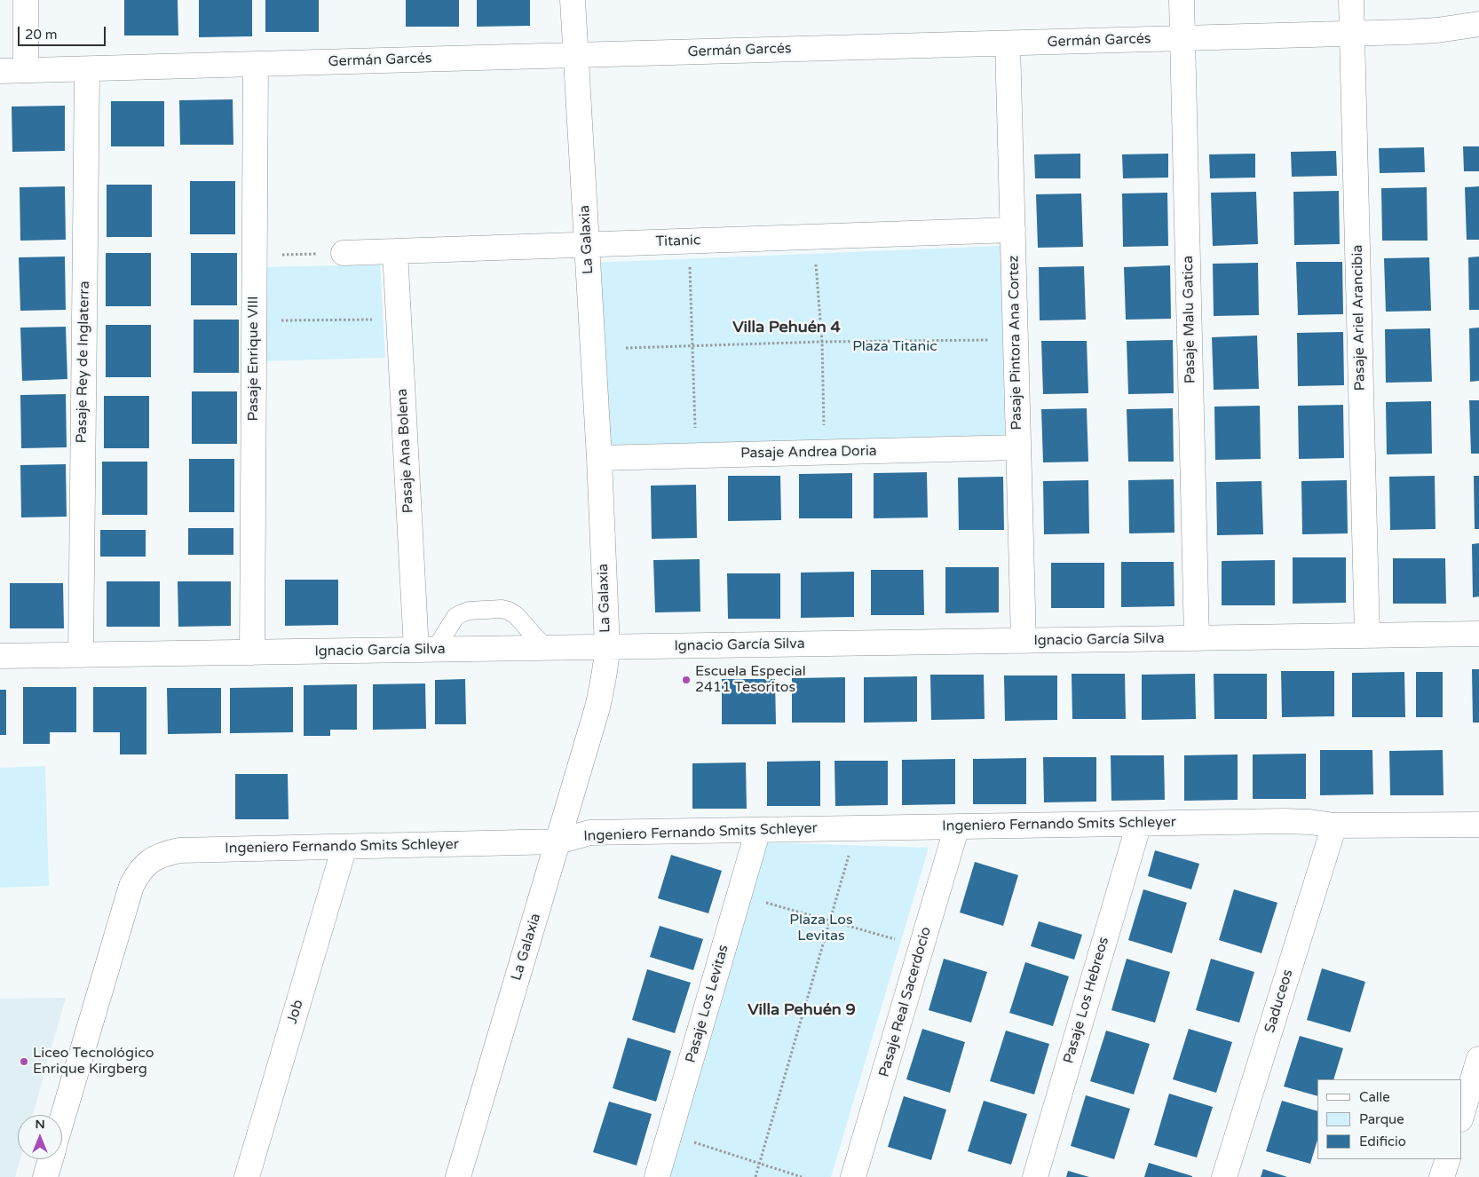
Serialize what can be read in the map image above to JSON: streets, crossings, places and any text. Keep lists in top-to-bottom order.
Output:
{
  "streets": {
    "street": [
      "Germán Garcés",
      "La Galaxia",
      "Titanic",
      "Pasaje Ariel Arancibia",
      "Pasaje Malu Gatica",
      "Pasaje Pintora Ana Cortez",
      "Pasaje Enrique VIII",
      "Pasaje Rey de Inglaterra",
      "Pasaje Ana Bolena",
      "Pasaje Andrea Doria",
      "Ignacio García Silva",
      "Ingeniero Fernando Smits Schleyer",
      "Pasaje Los Hebreos",
      "Saduceos",
      "Pasaje Real Sacerdocio",
      "Pasaje Los Levitas",
      "Job"
    ]
  },
  "crossings": [
    ["Germán Garcés", "La Galaxia"],
    ["Germán Garcés", "Pasaje Ariel Arancibia"],
    ["Germán Garcés", "Pasaje Malu Gatica"],
    ["Germán Garcés", "Pasaje Pintora Ana Cortez"],
    ["Germán Garcés", "Pasaje Enrique VIII"],
    ["Germán Garcés", "Pasaje Rey de Inglaterra"],
    ["La Galaxia", "Titanic"],
    ["La Galaxia", "Pasaje Andrea Doria"],
    ["La Galaxia", "Ignacio García Silva"],
    ["La Galaxia", "Ingeniero Fernando Smits Schleyer"],
    ["Titanic", "Pasaje Pintora Ana Cortez"],
    ["Titanic", "Pasaje Ana Bolena"],
    ["Pasaje Ariel Arancibia", "Ignacio García Silva"],
    ["Pasaje Malu Gatica", "Ignacio García Silva"],
    ["Pasaje Pintora Ana Cortez", "Pasaje Andrea Doria"],
    ["Pasaje Pintora Ana Cortez", "Ignacio García Silva"],
    ["Pasaje Enrique VIII", "Ignacio García Silva"],
    ["Pasaje Rey de Inglaterra", "Ignacio García Silva"],
    ["Pasaje Ana Bolena", "Ignacio García Silva"],
    ["Ingeniero Fernando Smits Schleyer", "Pasaje Los Hebreos"],
    ["Ingeniero Fernando Smits Schleyer", "Saduceos"],
    ["Ingeniero Fernando Smits Schleyer", "Pasaje Real Sacerdocio"],
    ["Ingeniero Fernando Smits Schleyer", "Pasaje Los Levitas"],
    ["Ingeniero Fernando Smits Schleyer", "Job"]
  ],
  "districts": ["Villa Pehuén 4", "Villa Pehuén 9"],
  "parks": ["Plaza Titanic", "Plaza Los Levitas"],
  "places": ["Escuela Especial 2411 Tesoritos", "Liceo Tecnológico Enrique Kirgberg"],
  "legend": ["Calle", "Parque", "Edificio"],
  "scale_bar": "20 m",
  "north": "top"
}
